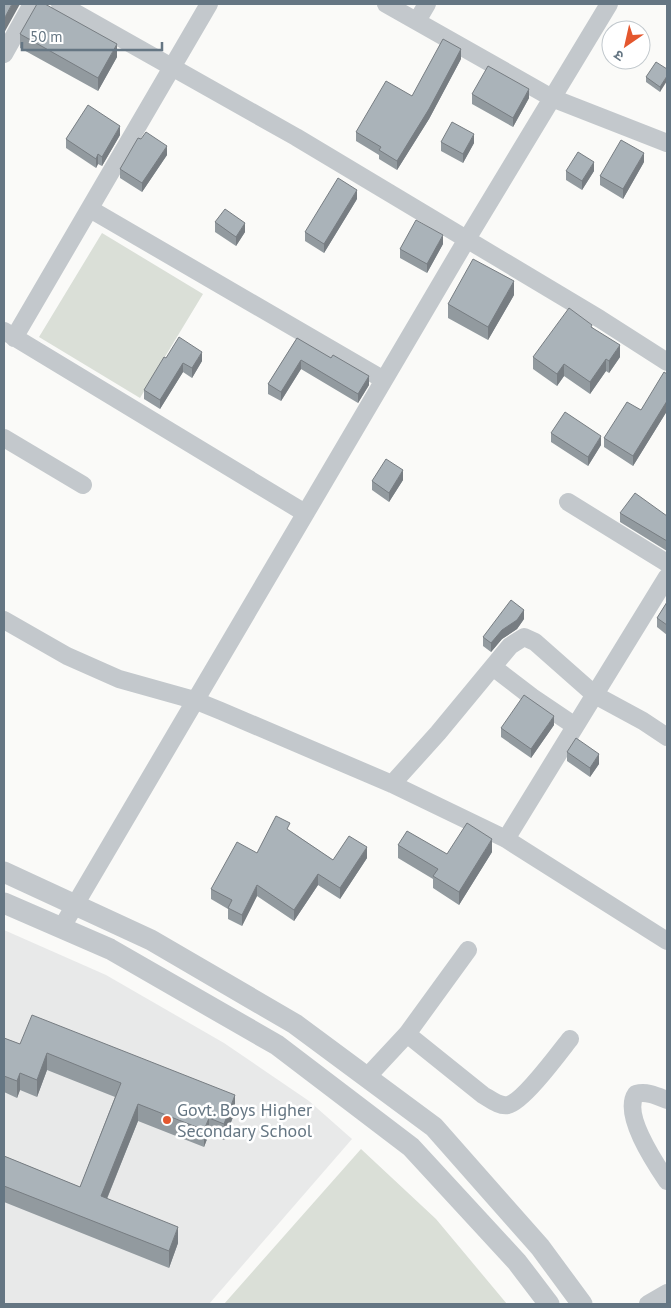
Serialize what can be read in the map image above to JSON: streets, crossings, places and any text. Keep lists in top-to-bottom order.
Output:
{
  "places": ["Govt. Boys Higher Secondary School"],
  "scale_bar": "50 m",
  "north": "bottom left"
}
